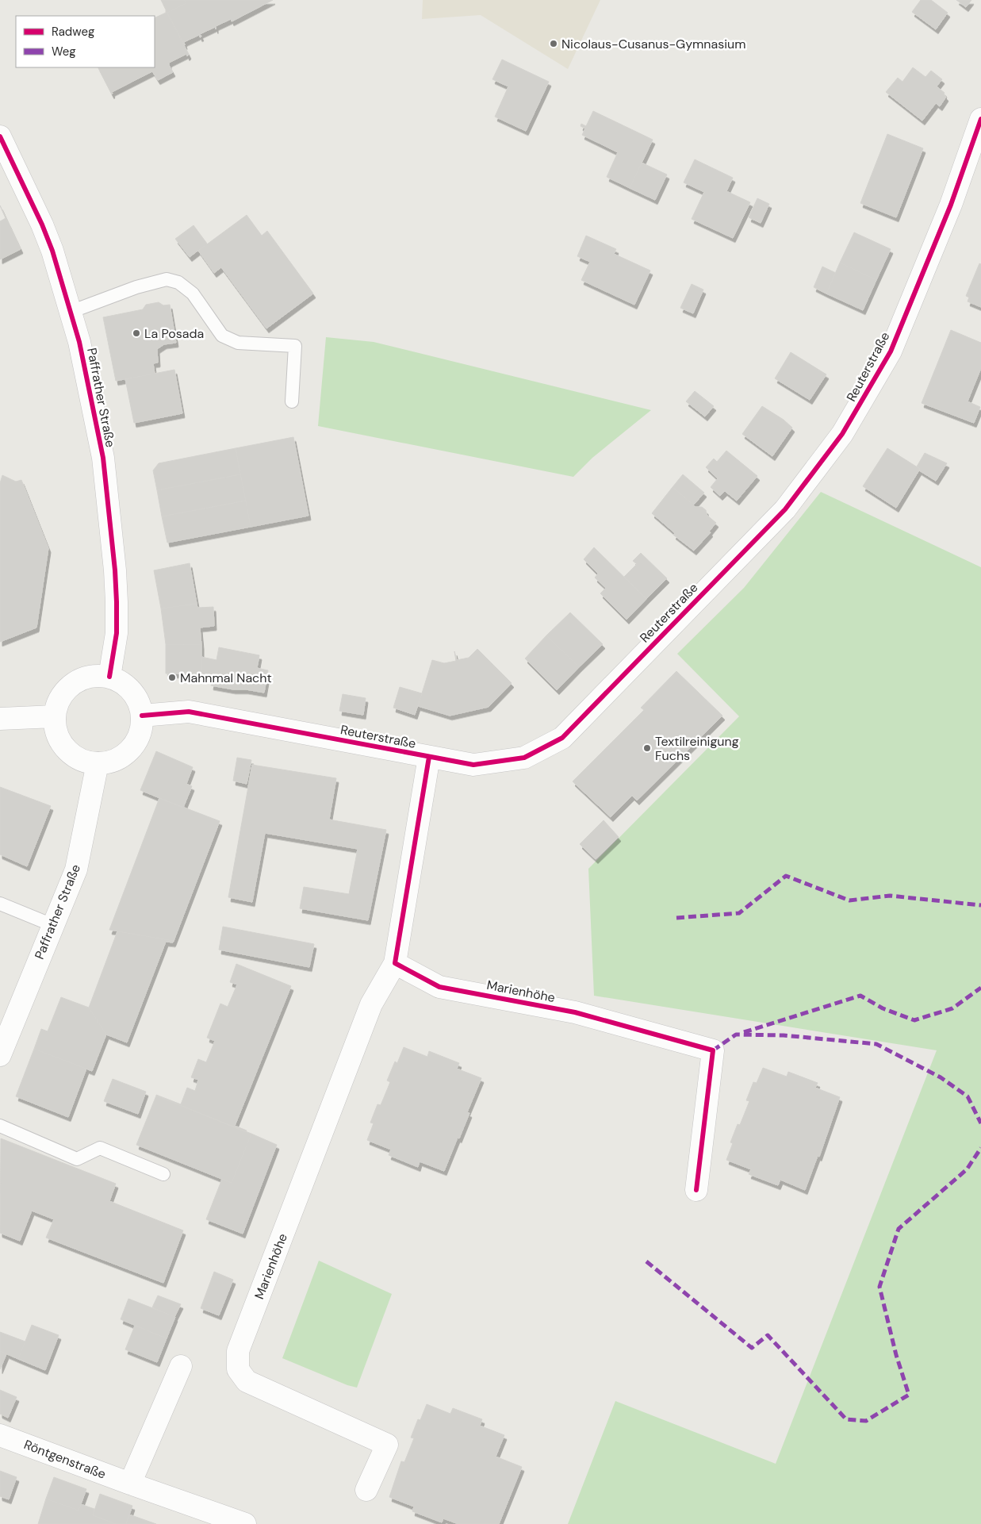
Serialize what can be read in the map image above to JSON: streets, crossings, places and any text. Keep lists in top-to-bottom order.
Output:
{
  "streets": {
    "street": [
      "Reuterstraße",
      "Paffrather Straße",
      "Marienhöhe",
      "Röntgenstraße"
    ]
  },
  "crossings": [
    ["Reuterstraße", "Paffrather Straße"],
    ["Reuterstraße", "Marienhöhe"]
  ],
  "places": [
    "Nicolaus-Cusanus-Gymnasium",
    "La Posada",
    "Mahnmal Nacht",
    "Textilreinigung Fuchs"
  ],
  "legend": ["Radweg", "Weg"]
}
